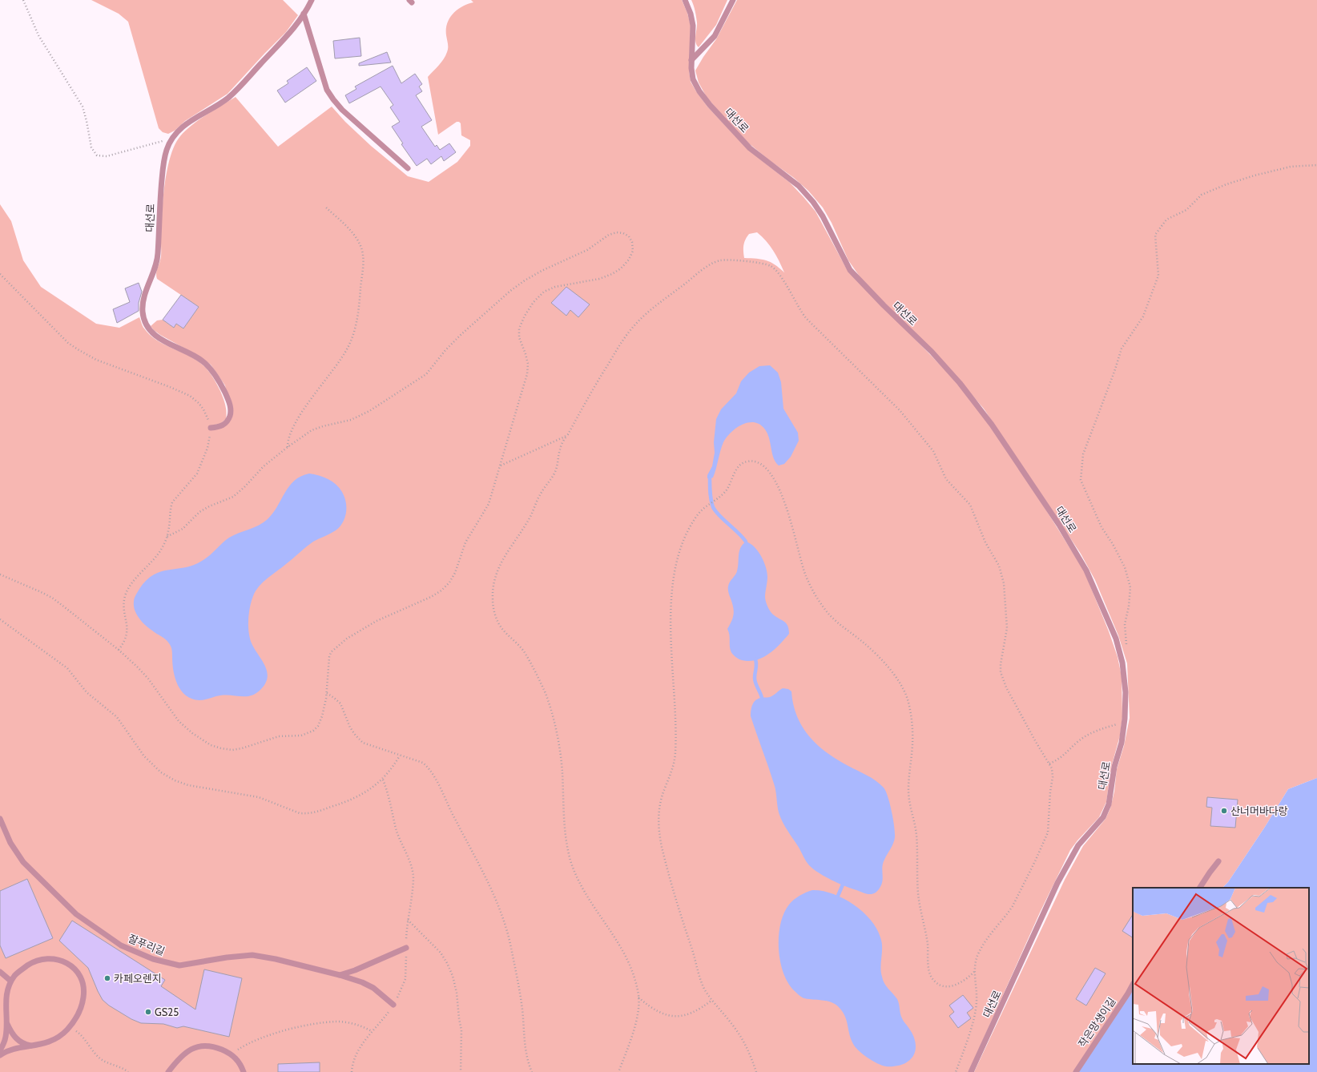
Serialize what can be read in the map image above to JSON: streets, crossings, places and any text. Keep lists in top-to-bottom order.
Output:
{
  "streets": {
    "lane": ["대선로", "잘푸리길", "작은망생이길"]
  },
  "places": ["산너머바다랑", "카페오렌지", "GS25"]
}
